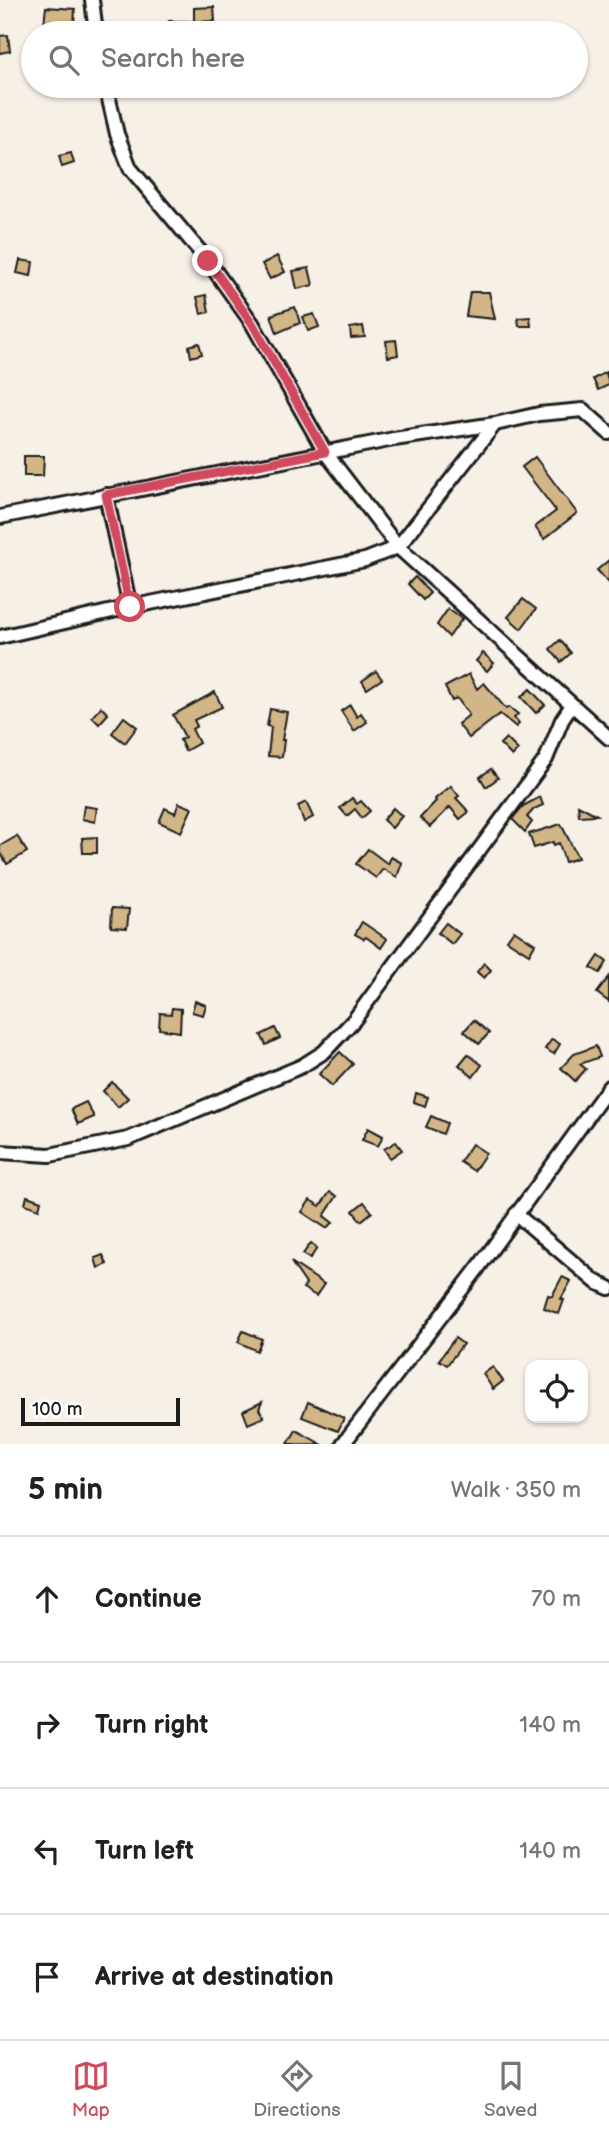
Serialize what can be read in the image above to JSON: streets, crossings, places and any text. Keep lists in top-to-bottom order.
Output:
{
  "scale_bar": "100 m",
  "page": {
    "search": "Search here",
    "scale": "100 m",
    "heading": ["5 min", "Walk · 350 m"],
    "list": [
      ["Continue", "70 m"],
      ["Turn right", "140 m"],
      ["Turn left", "140 m"],
      "Arrive at destination"
    ],
    "nav": ["Map", "Directions", "Saved"]
  }
}
